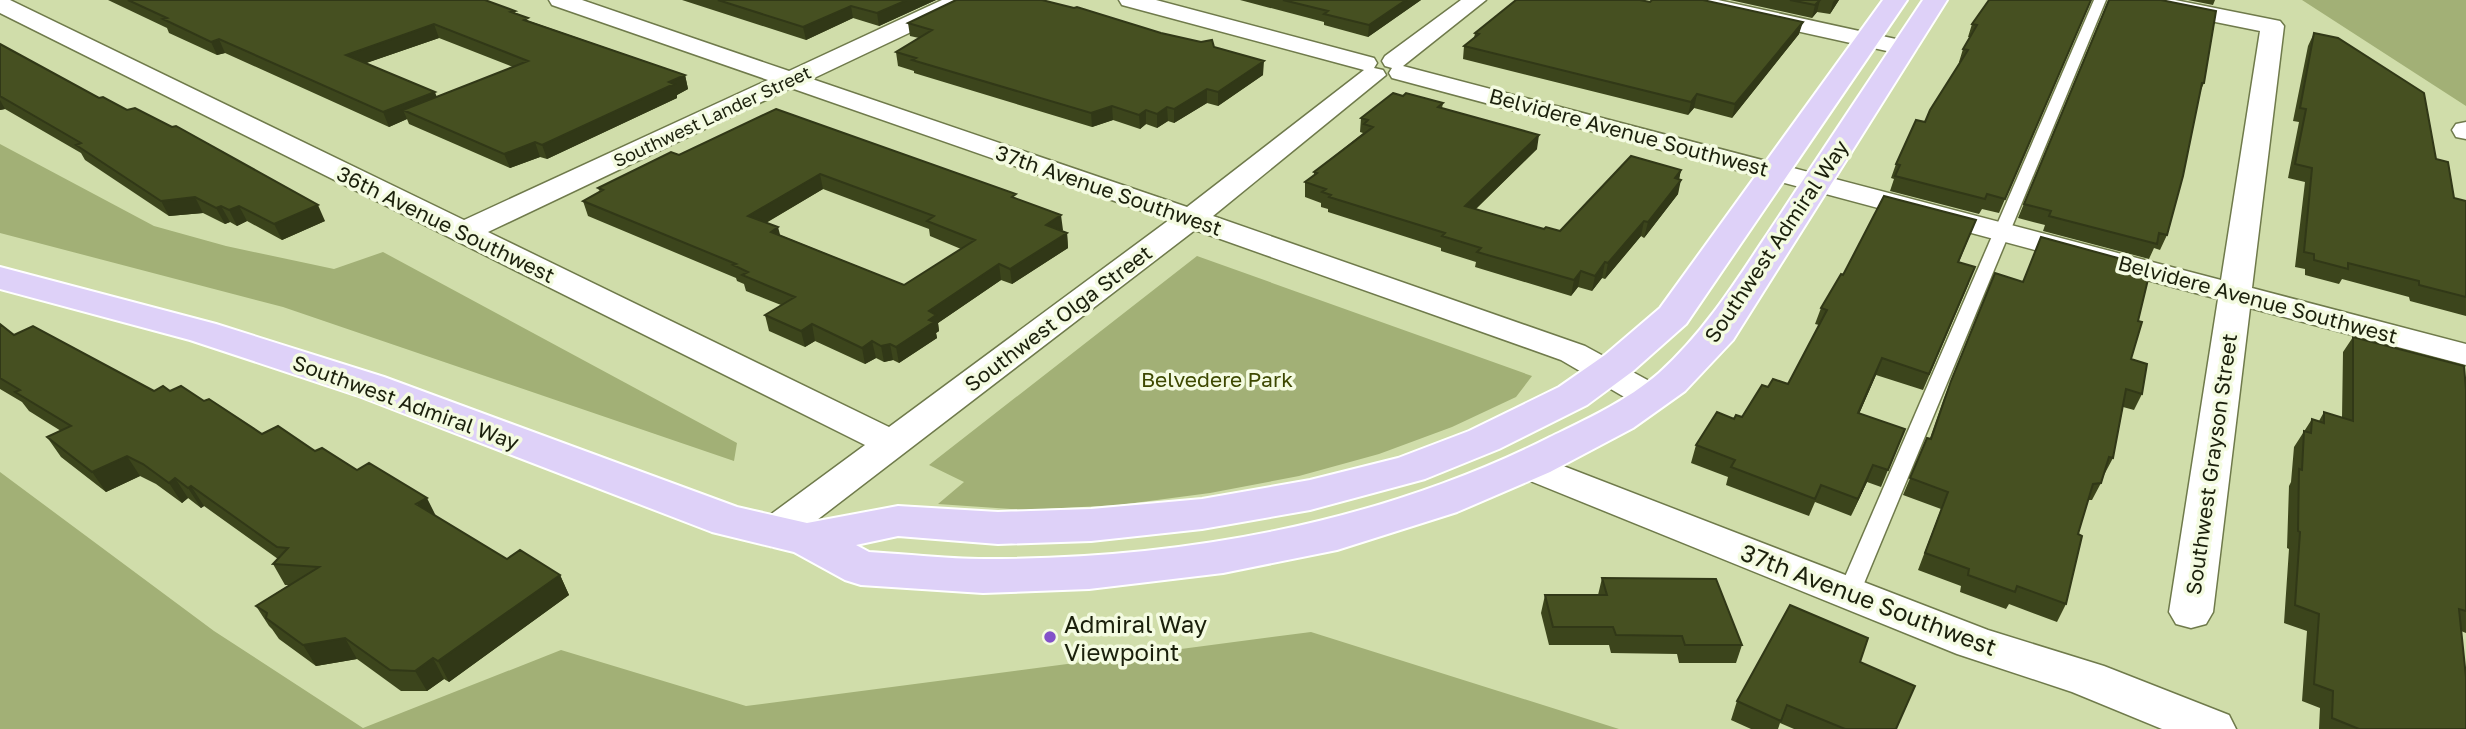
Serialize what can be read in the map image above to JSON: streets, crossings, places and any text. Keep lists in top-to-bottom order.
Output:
{
  "streets": {
    "main road": ["Southwest Admiral Way"],
    "street": [
      "Southwest Lander Street",
      "Belvidere Avenue Southwest",
      "37th Avenue Southwest",
      "36th Avenue Southwest",
      "Southwest Olga Street",
      "Southwest Grayson Street"
    ]
  },
  "crossings": [
    ["Southwest Lander Street", "37th Avenue Southwest"],
    ["Southwest Lander Street", "36th Avenue Southwest"],
    ["Belvidere Avenue Southwest", "Southwest Admiral Way"],
    ["Belvidere Avenue Southwest", "Southwest Olga Street"],
    ["Belvidere Avenue Southwest", "Southwest Grayson Street"],
    ["37th Avenue Southwest", "Southwest Admiral Way"],
    ["37th Avenue Southwest", "Southwest Olga Street"],
    ["36th Avenue Southwest", "Southwest Olga Street"],
    ["Southwest Admiral Way", "Southwest Olga Street"]
  ],
  "parks": ["Belvedere Park"],
  "places": ["Admiral Way Viewpoint"]
}
